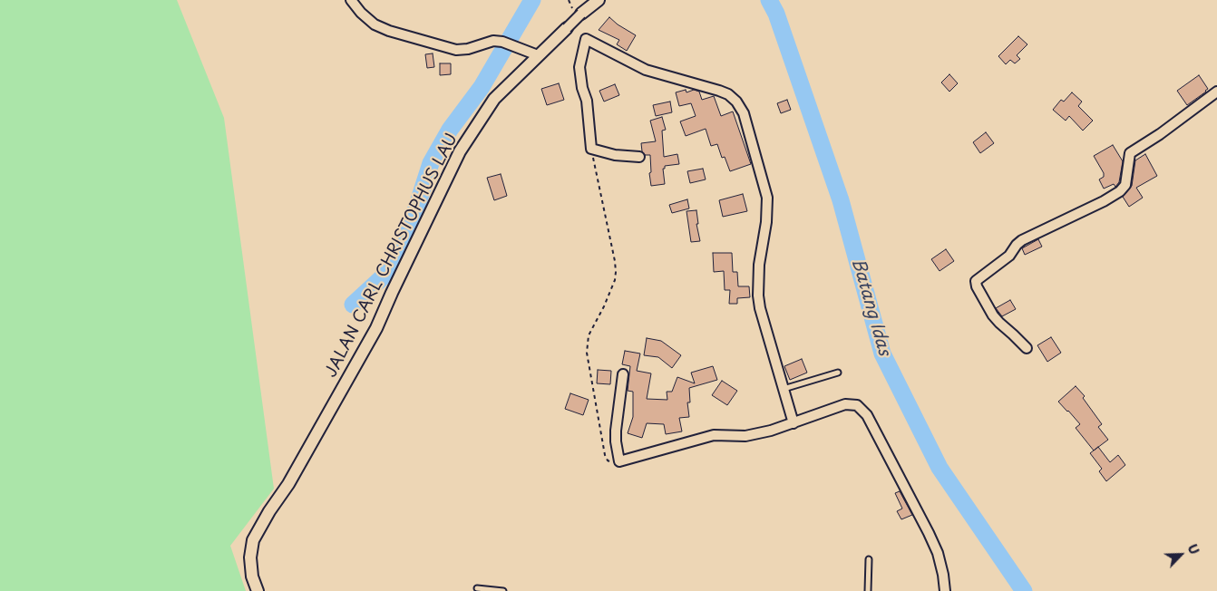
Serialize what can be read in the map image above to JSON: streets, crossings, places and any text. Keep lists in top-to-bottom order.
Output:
{
  "streets": {
    "street": ["JALAN CARL CHRISTOPHUS LAU"]
  },
  "water": ["Batang Idas"],
  "north": "top right"
}
